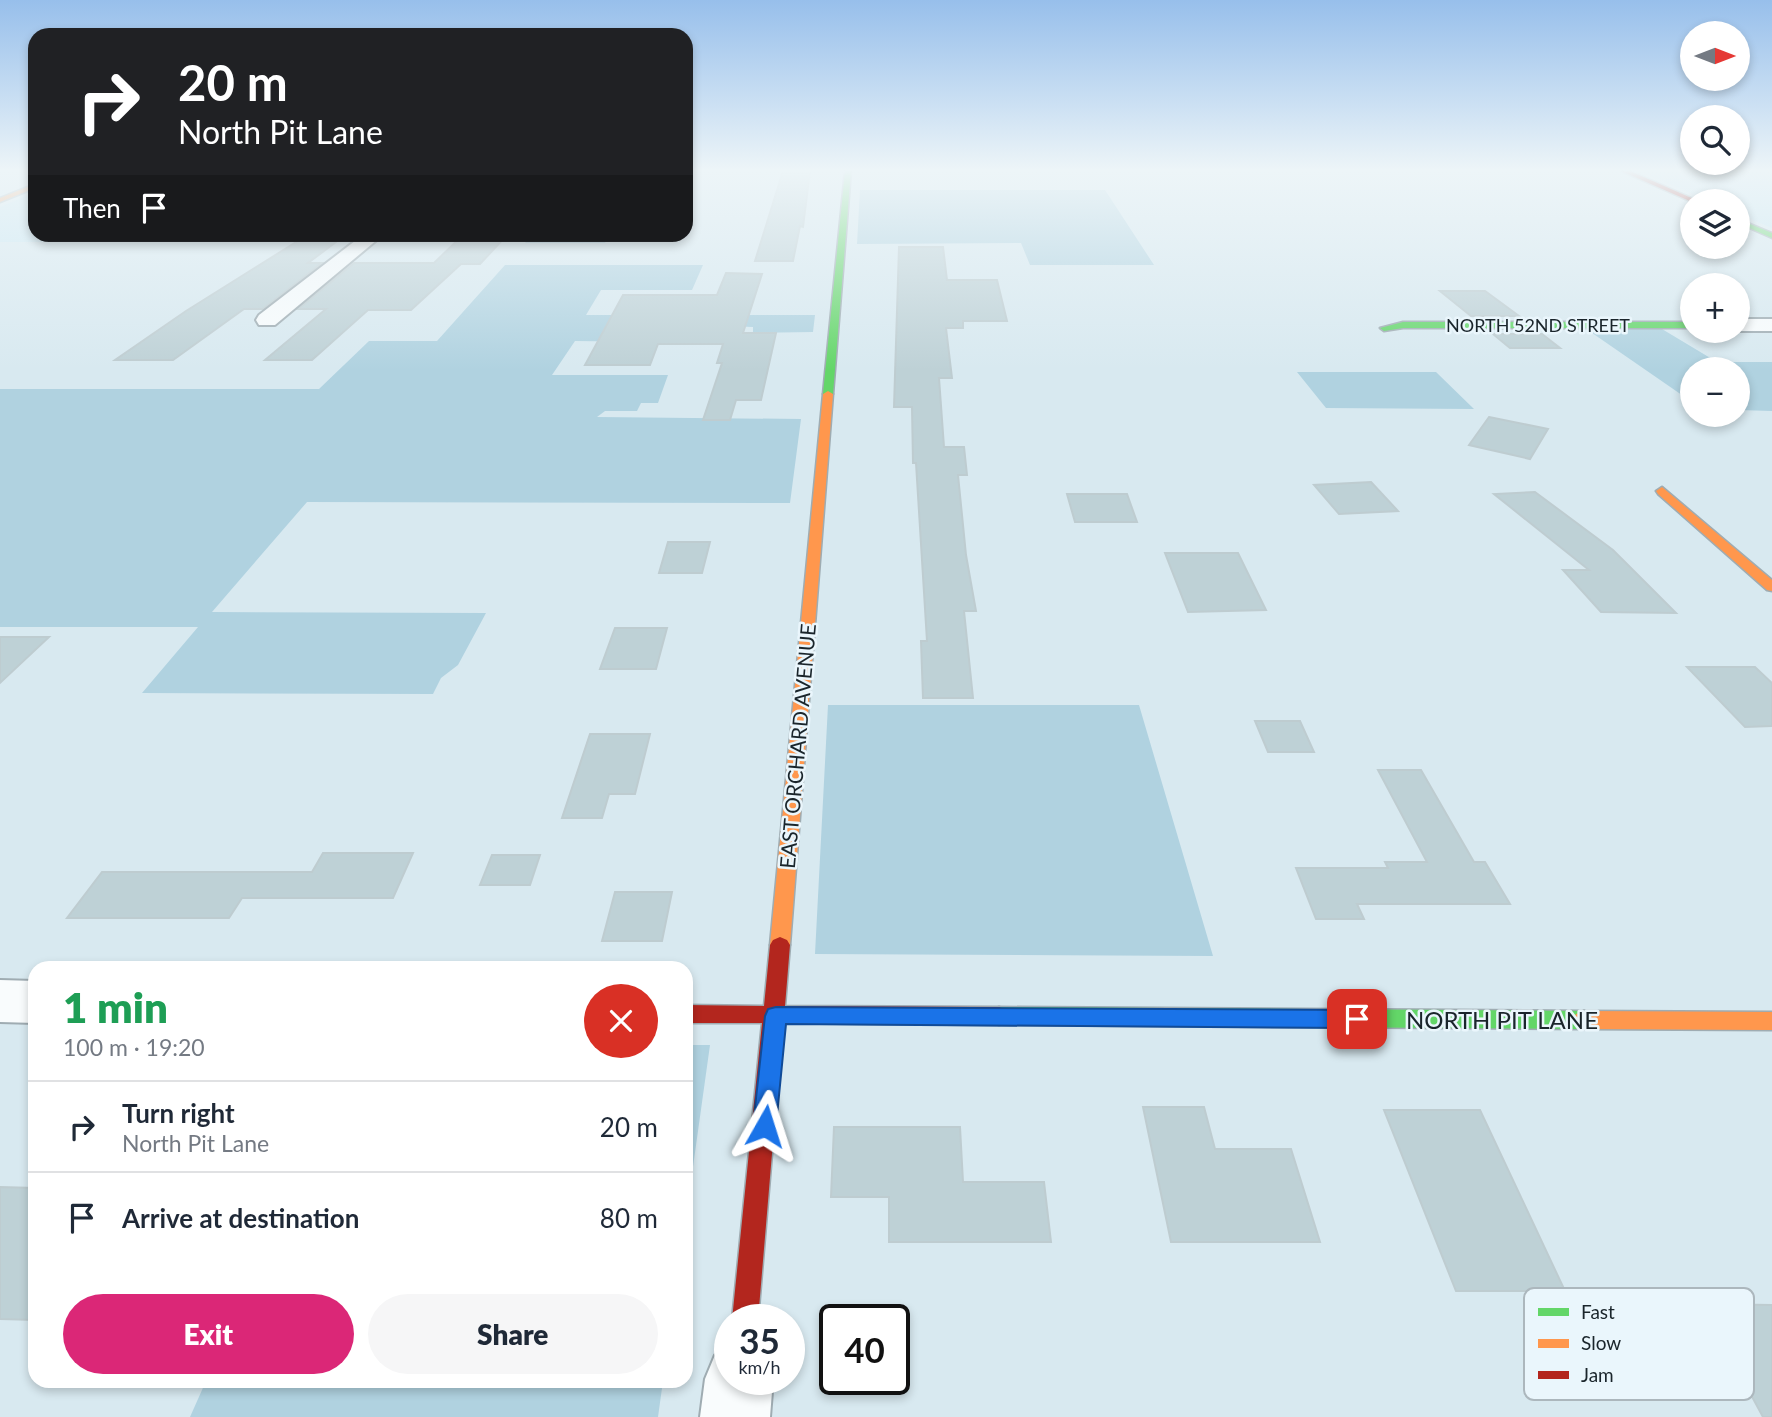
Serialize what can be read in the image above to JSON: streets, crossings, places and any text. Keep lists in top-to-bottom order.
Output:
{
  "streets": {
    "street": ["NORTH 52ND STREET", "EAST ORCHARD AVENUE", "NORTH PIT LANE"]
  },
  "crossings": [
    ["EAST ORCHARD AVENUE", "NORTH PIT LANE"]
  ],
  "legend": ["Fast", "Slow", "Jam"],
  "north": "right",
  "page": {
    "map_buttons": ["+", "−"],
    "turn": ["20 m", "North Pit Lane"],
    "then": "Then",
    "heading": ["1 min", "100 m · 19:20"],
    "list": [
      {
        "name": "Turn right",
        "note": "North Pit Lane",
        "value": "20 m"
      },
      {
        "name": "Arrive at destination",
        "value": "80 m"
      }
    ],
    "buttons": ["Exit", "Share"],
    "speed": "35 km/h",
    "limit": "40"
  }
}
